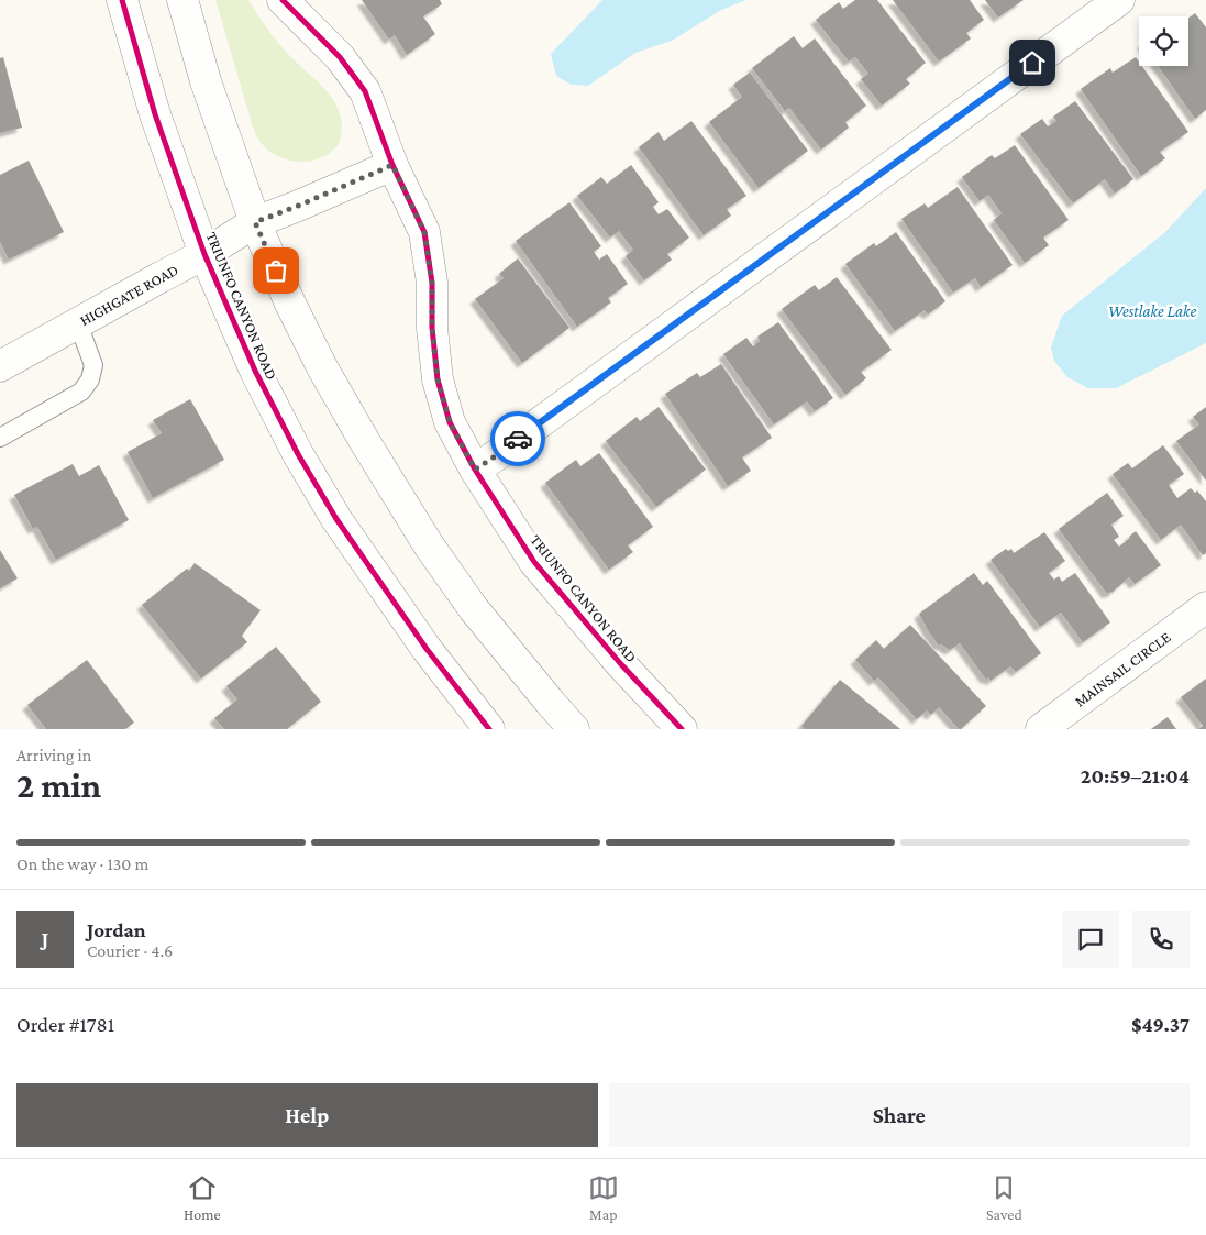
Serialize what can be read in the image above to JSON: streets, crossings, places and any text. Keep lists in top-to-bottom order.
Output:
{
  "streets": {
    "street": ["HIGHGATE ROAD", "TRIUNFO CANYON ROAD", "MAINSAIL CIRCLE"]
  },
  "crossings": [
    ["HIGHGATE ROAD", "TRIUNFO CANYON ROAD"]
  ],
  "water": ["Westlake Lake"],
  "page": {
    "heading": ["2 min", "Arriving in", "20:59–21:04"],
    "panel": [
      "Jordan",
      "Courier · 4.6",
      "Order #1781",
      "$49.37"
    ],
    "bar": "On the way · 130 m",
    "round": "J",
    "buttons": ["Help", "Share"],
    "tabs": ["Home", "Map", "Saved"]
  }
}
